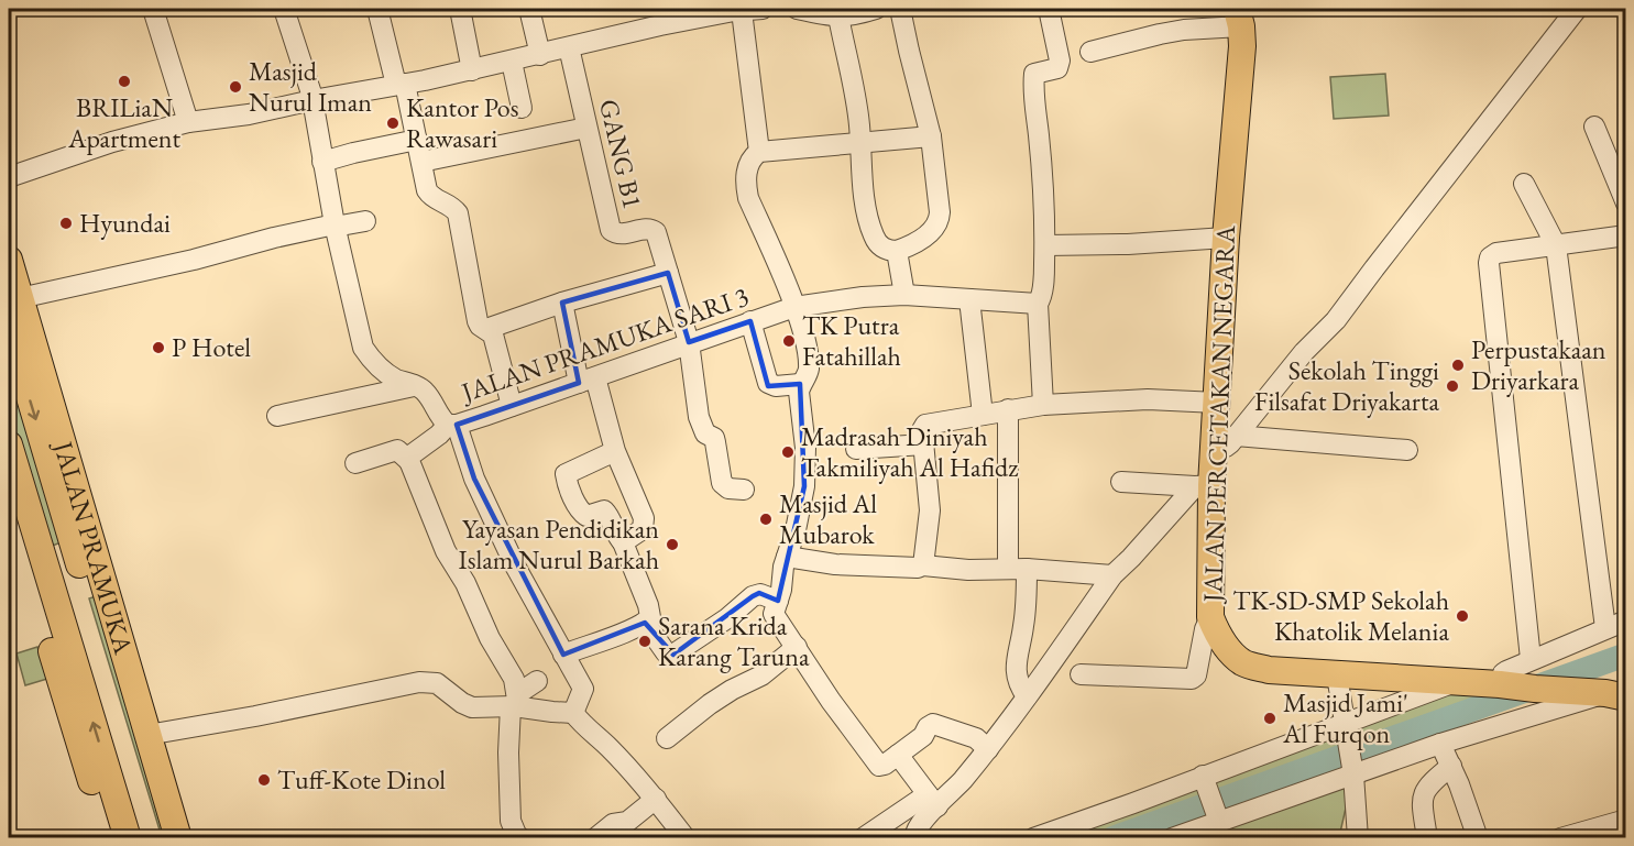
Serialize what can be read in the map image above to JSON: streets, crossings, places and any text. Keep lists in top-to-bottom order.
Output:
{
  "streets": {
    "main road": ["JALAN PERCETAKAN NEGARA", "JALAN PRAMUKA"],
    "street": ["GANG B1", "JALAN PRAMUKA SARI 3"]
  },
  "crossings": [
    ["GANG B1", "JALAN PRAMUKA SARI 3"]
  ],
  "places": [
    "BRILiaN Apartment",
    "Masjid Nurul Iman",
    "Kantor Pos Rawasari",
    "Hyundai",
    "TK Putra Fatahillah",
    "P Hotel",
    "Perpustakaan Driyarkara",
    "Sekolah Tinggi Filsafat Driyakarta",
    "Madrasah Diniyah Takmiliyah Al Hafidz",
    "Masjid Al Mubarok",
    "Yayasan Pendidikan Islam Nurul Barkah",
    "TK-SD-SMP Sekolah Khatolik Melania",
    "Sarana Krida Karang Taruna",
    "Masjid Jami' Al Furqon",
    "Tuff-Kote Dinol"
  ]
}
